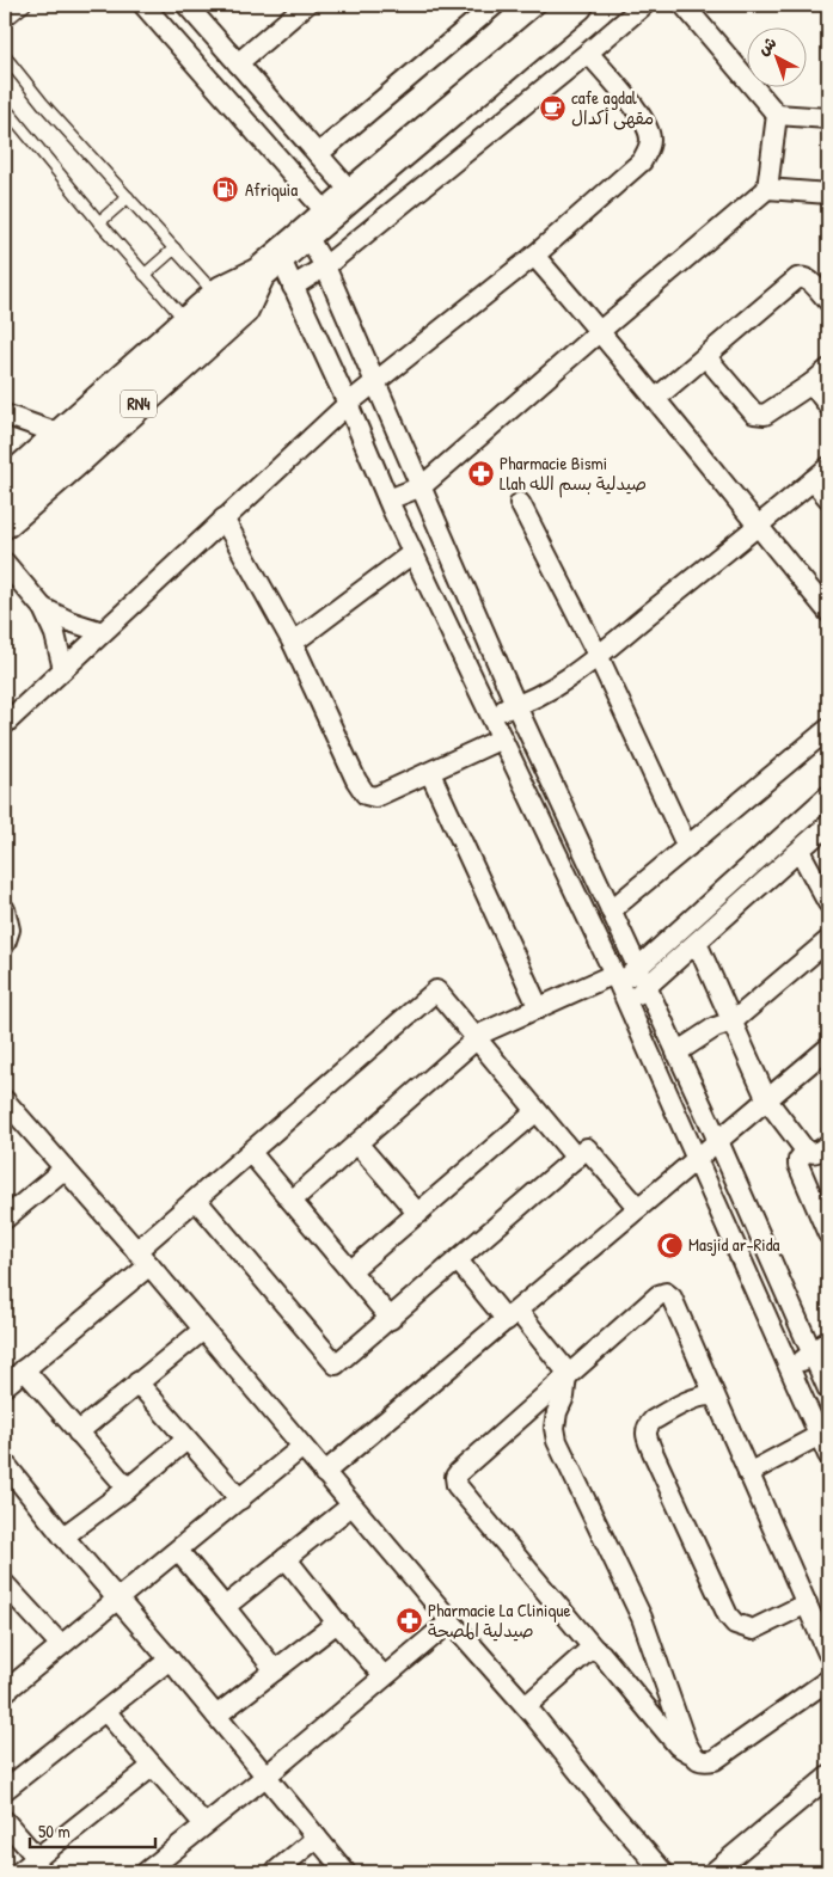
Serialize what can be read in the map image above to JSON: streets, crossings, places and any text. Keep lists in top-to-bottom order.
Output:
{
  "streets": {
    "main road": ["RN4"]
  },
  "places": {
    "cafe": ["cafe agdal مقهى أكدال"],
    "fuel station": ["Afriquia"],
    "pharmacy": ["Pharmacie Bismi Llah صيدلية بسم الله", "Pharmacie La Clinique صيدلية المصحة"],
    "mosque": ["Masjid ar-Rida"]
  },
  "scale_bar": "50 m",
  "north": "top left"
}
